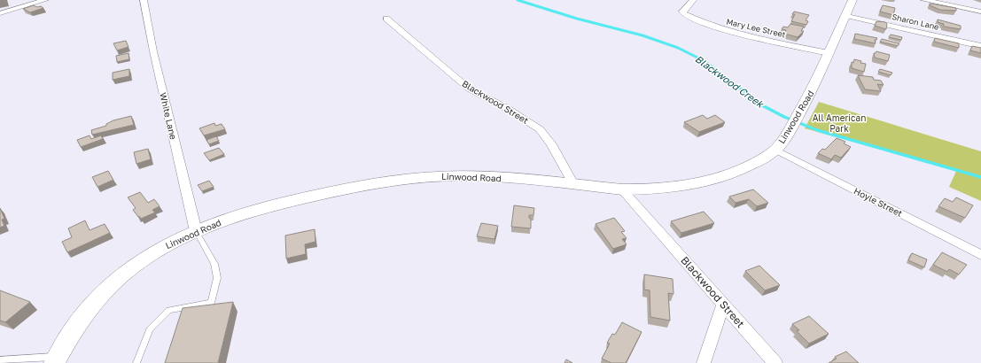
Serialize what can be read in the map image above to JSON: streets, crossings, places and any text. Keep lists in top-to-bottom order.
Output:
{
  "streets": {
    "main road": ["Linwood Road"],
    "street": [
      "Sharon Lane",
      "Mary Lee Street",
      "Blackwood Street",
      "White Lane",
      "Hoyle Street"
    ]
  },
  "crossings": [
    ["Sharon Lane", "Linwood Road"],
    ["Mary Lee Street", "Linwood Road"],
    ["Blackwood Street", "Linwood Road"],
    ["White Lane", "Linwood Road"],
    ["Linwood Road", "Hoyle Street"]
  ],
  "water": ["Blackwood Creek"],
  "parks": ["All American Park"]
}
